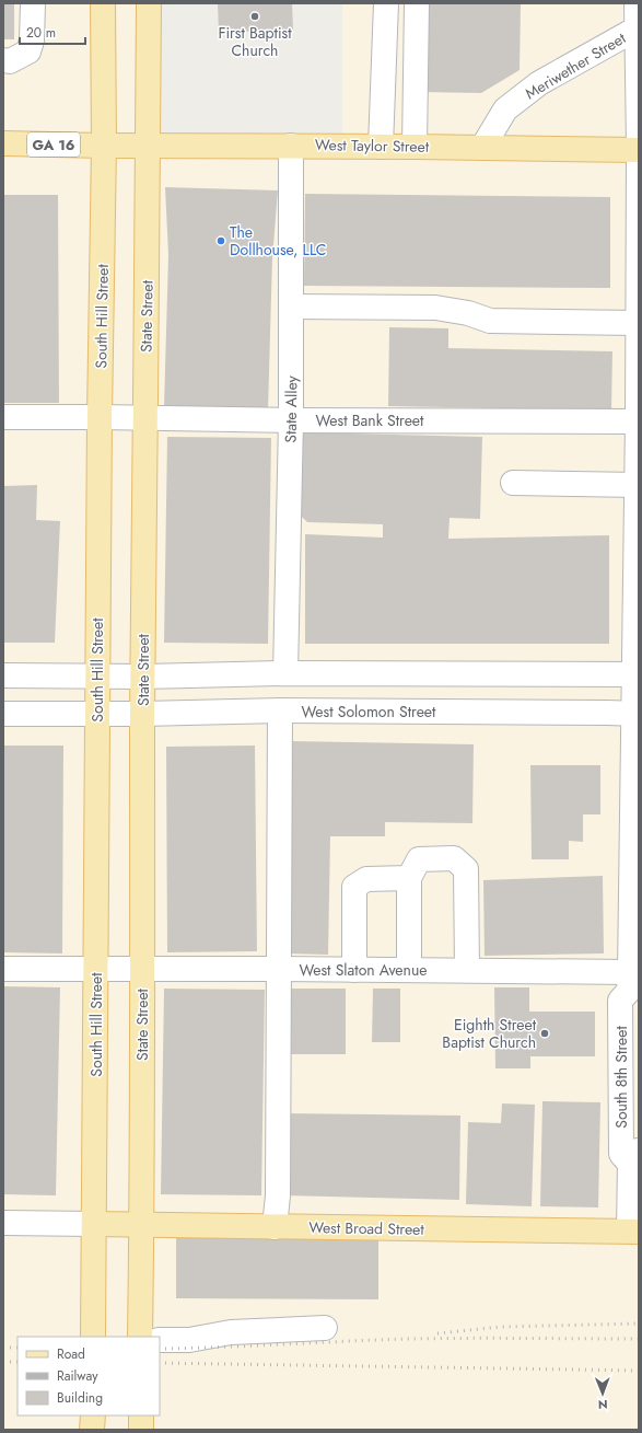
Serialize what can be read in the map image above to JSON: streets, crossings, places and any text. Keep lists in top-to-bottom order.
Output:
{
  "streets": {
    "main road": [
      "GA 16",
      "West Taylor Street",
      "South Hill Street",
      "State Street",
      "West Broad Street"
    ],
    "street": [
      "Meriwether Street",
      "State Alley",
      "West Bank Street",
      "West Solomon Street",
      "West Slaton Avenue",
      "South 8th Street"
    ]
  },
  "crossings": [
    ["Meriwether Street", "West Taylor Street"],
    ["GA 16", "West Taylor Street"],
    ["GA 16", "South Hill Street"],
    ["West Taylor Street", "South Hill Street"],
    ["West Taylor Street", "State Street"],
    ["West Taylor Street", "State Alley"],
    ["South Hill Street", "West Bank Street"],
    ["South Hill Street", "West Solomon Street"],
    ["South Hill Street", "West Slaton Avenue"],
    ["South Hill Street", "West Broad Street"],
    ["State Street", "West Bank Street"],
    ["State Street", "West Solomon Street"],
    ["State Street", "West Slaton Avenue"],
    ["State Street", "West Broad Street"],
    ["State Alley", "West Bank Street"],
    ["West Bank Street", "South 8th Street"],
    ["West Solomon Street", "South 8th Street"],
    ["West Slaton Avenue", "South 8th Street"],
    ["South 8th Street", "West Broad Street"]
  ],
  "places": ["First Baptist Church", "The Dollhouse, LLC", "Eighth Street Baptist Church"],
  "legend": ["Road", "Railway", "Building"],
  "scale_bar": "20 m",
  "north": "bottom"
}
